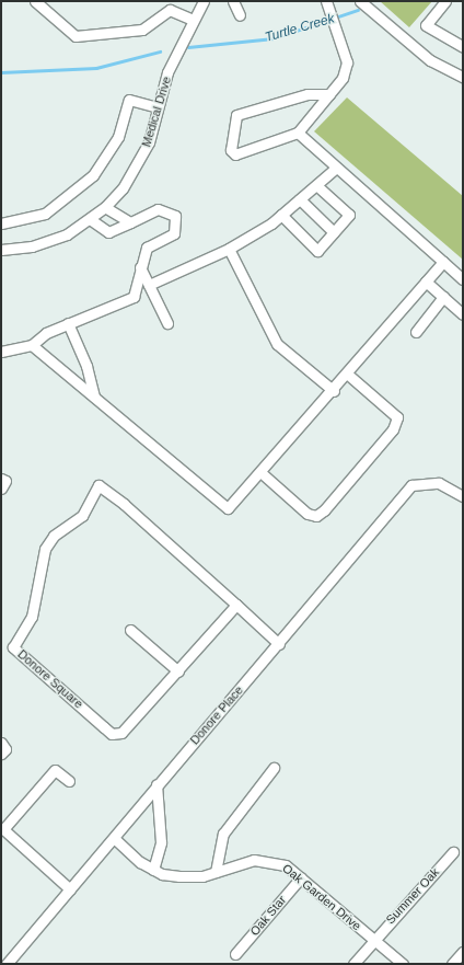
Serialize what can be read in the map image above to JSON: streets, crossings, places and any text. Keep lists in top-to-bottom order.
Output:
{
  "streets": {
    "street": [
      "Medical Drive",
      "Donore Square",
      "Donore Place",
      "Summer Oak",
      "Oak Garden Drive",
      "Oak Star"
    ]
  },
  "crossings": [
    ["Donore Square", "Donore Place"],
    ["Donore Place", "Oak Garden Drive"],
    ["Summer Oak", "Oak Garden Drive"],
    ["Oak Garden Drive", "Oak Star"]
  ],
  "water": ["Turtle Creek"]
}
